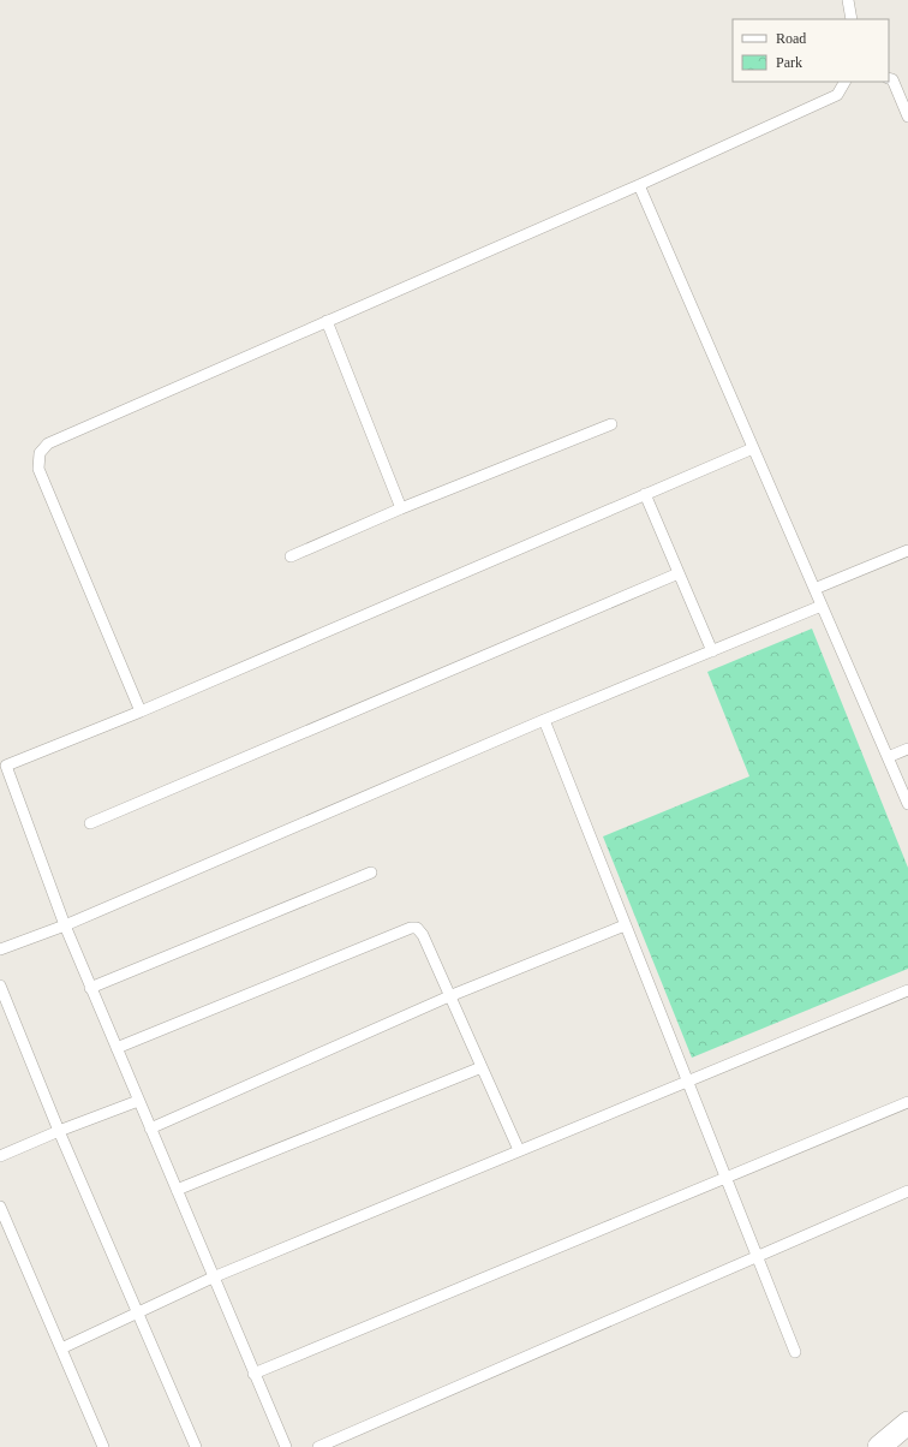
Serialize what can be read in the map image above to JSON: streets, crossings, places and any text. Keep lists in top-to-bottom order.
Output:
{
  "legend": ["Road", "Park"]
}
